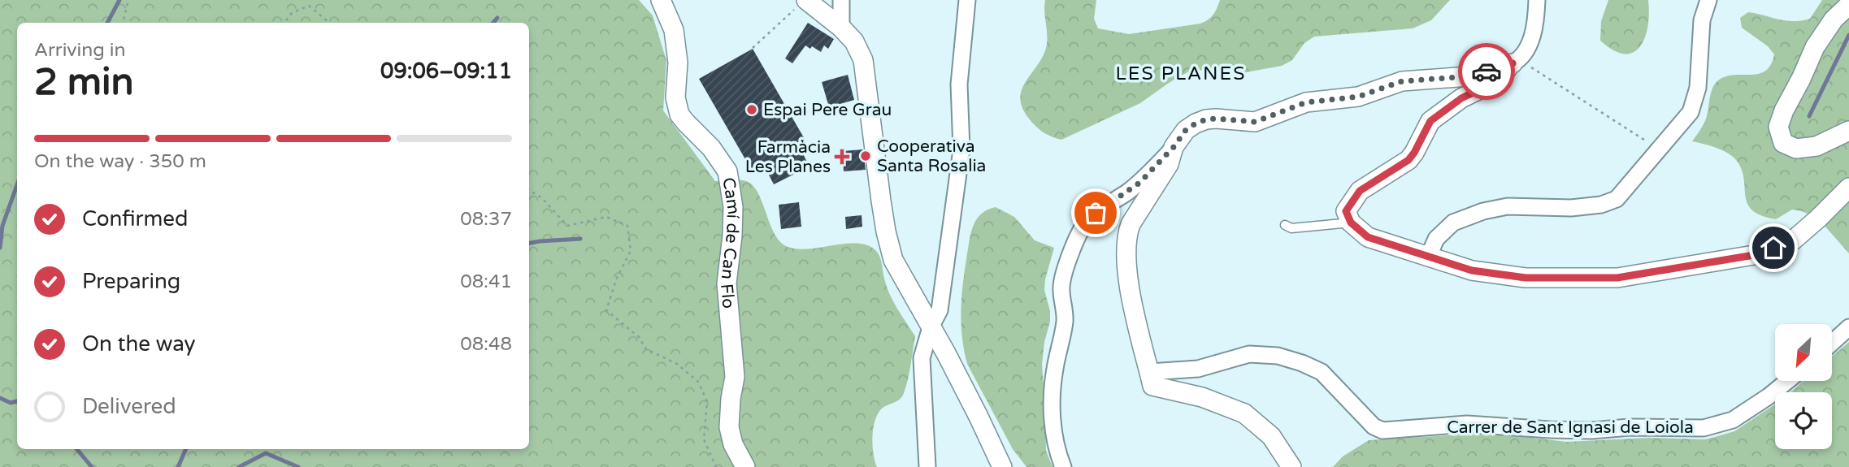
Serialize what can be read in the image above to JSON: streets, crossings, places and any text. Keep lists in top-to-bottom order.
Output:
{
  "streets": {
    "street": ["Camí de Can Flo", "Carrer de Sant Ignasi de Loiola"]
  },
  "districts": ["LES PLANES"],
  "places": {
    "other": ["Espai Pere Grau", "Cooperativa Santa Rosalia"],
    "health": ["Farmàcia Les Planes"]
  },
  "north": "bottom left",
  "page": {
    "heading": ["2 min", "Arriving in", "09:06–09:11"],
    "bar": "On the way · 350 m",
    "list": [
      ["Confirmed", "08:37"],
      ["Preparing", "08:41"],
      ["On the way", "08:48"],
      "Delivered"
    ]
  }
}
